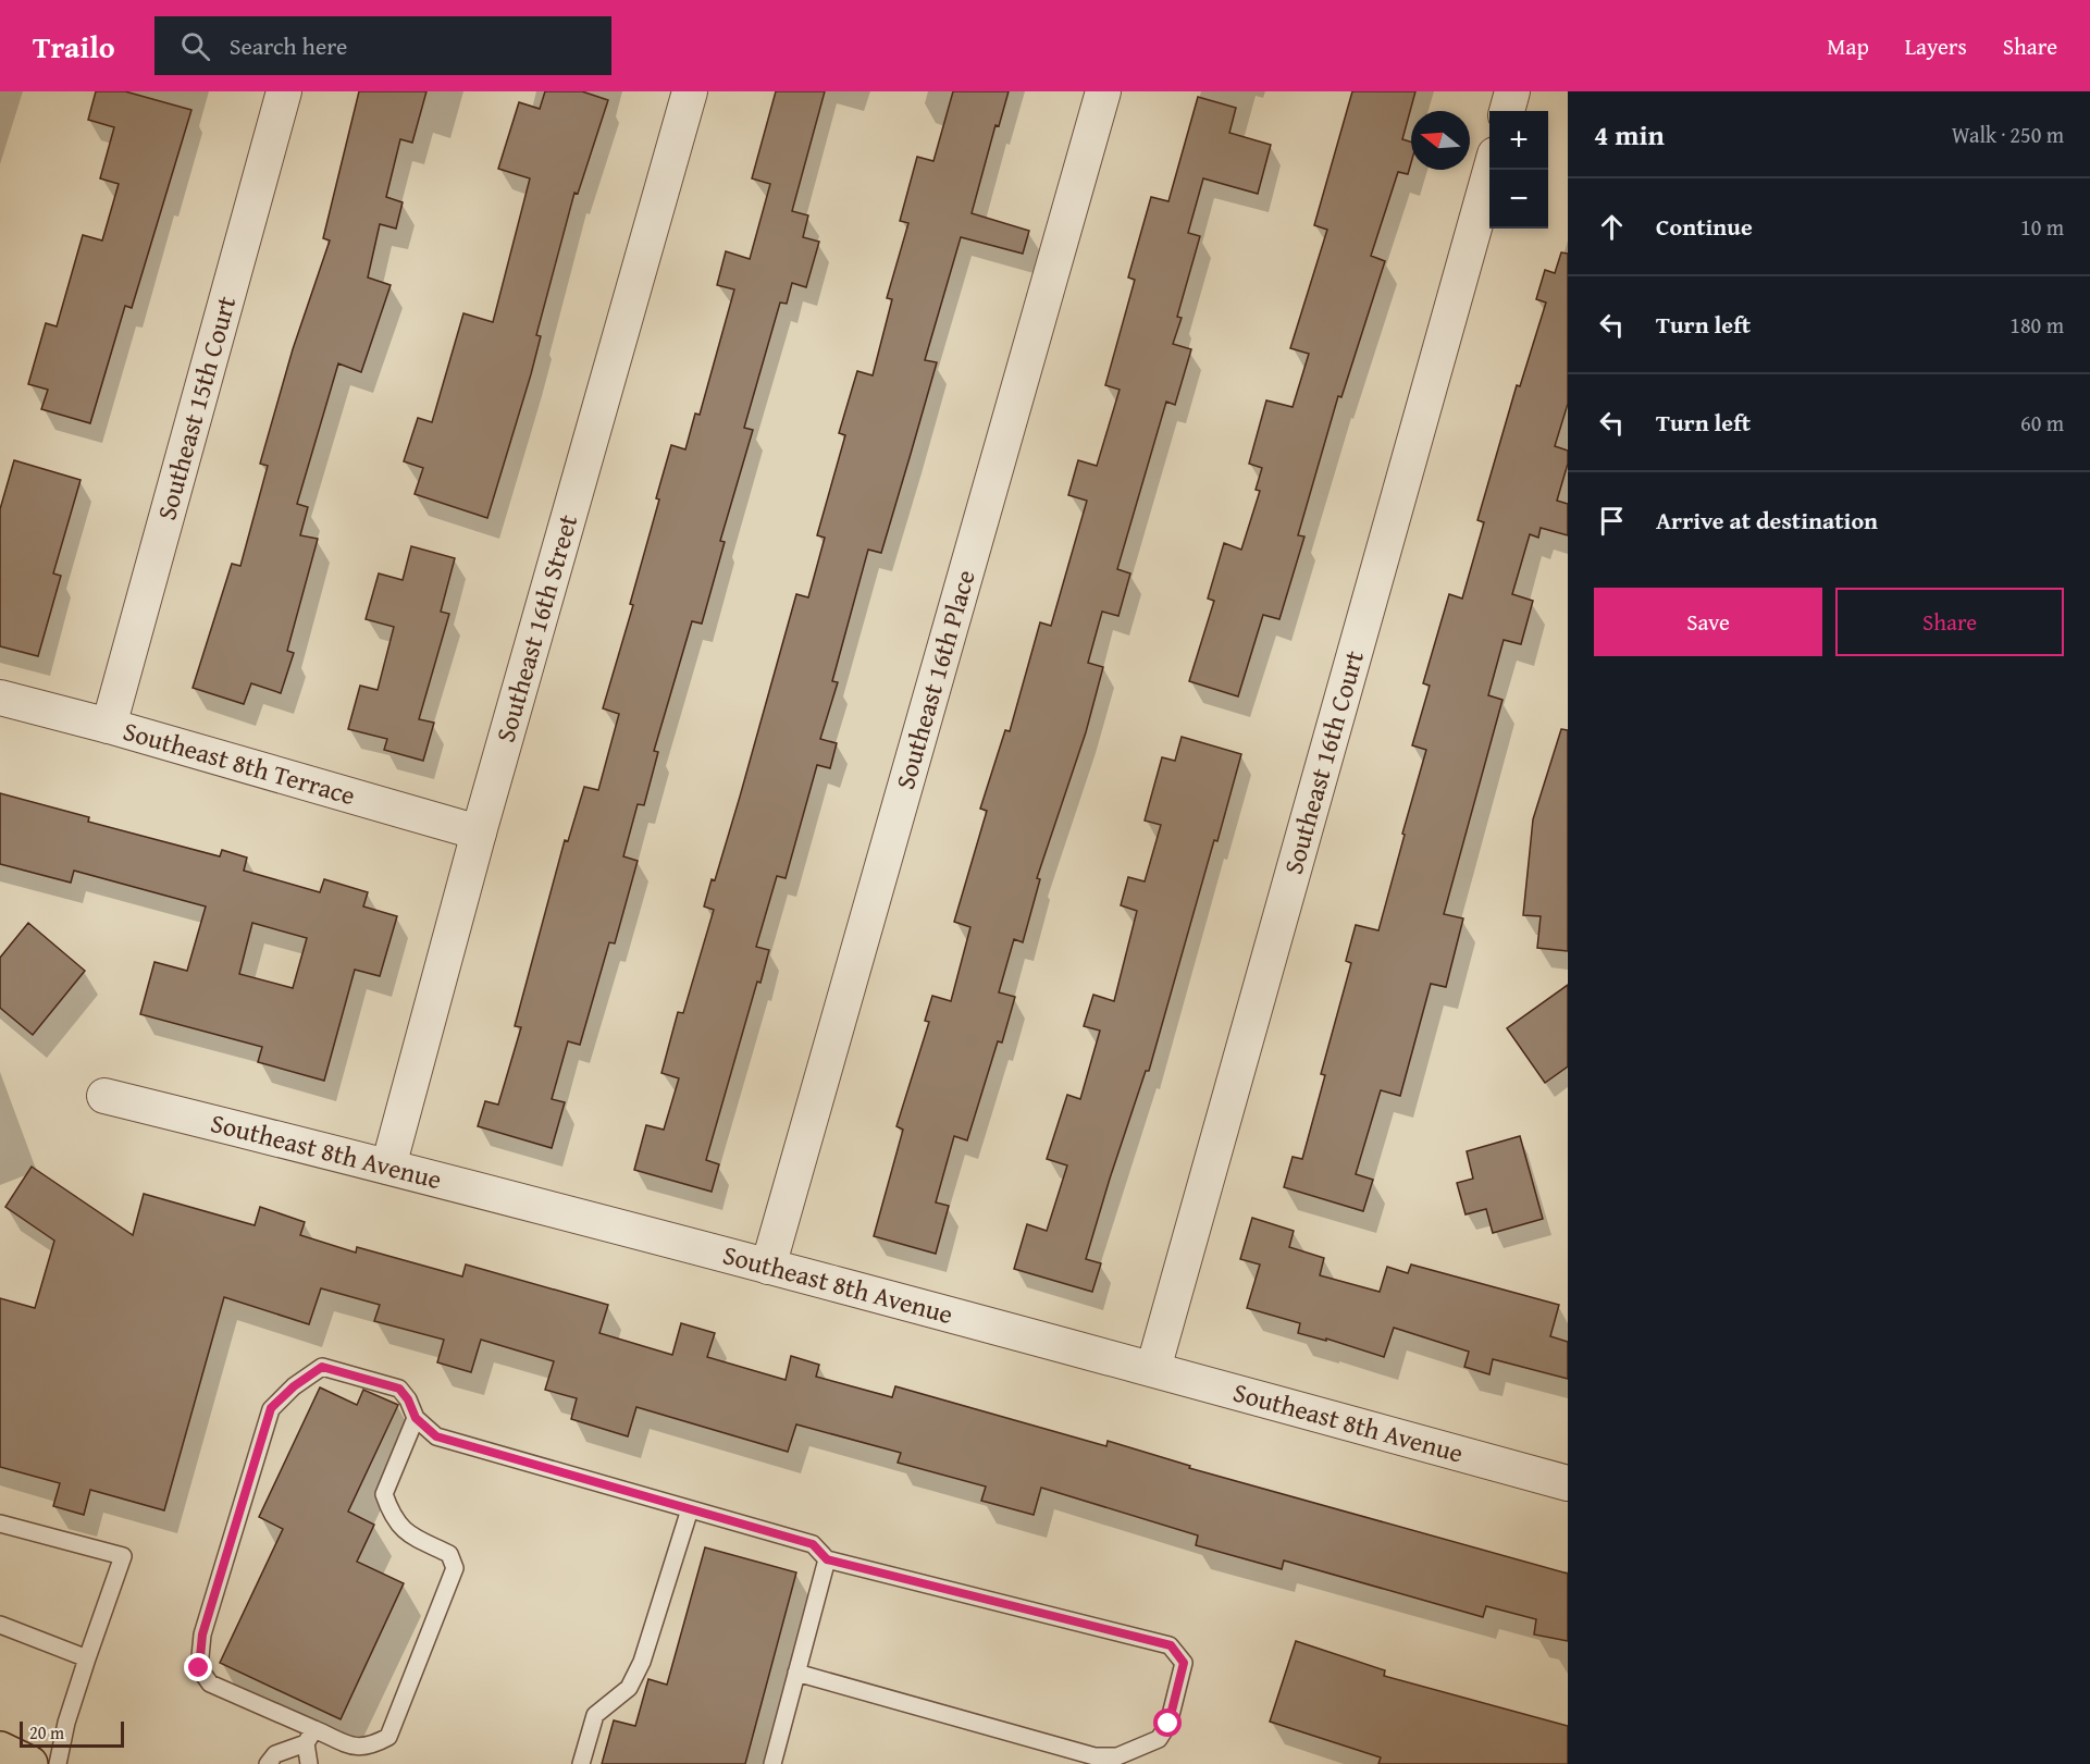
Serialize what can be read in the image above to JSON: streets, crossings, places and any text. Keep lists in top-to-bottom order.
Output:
{
  "streets": {
    "street": [
      "Southeast 15th Court",
      "Southeast 16th Street",
      "Southeast 16th Place",
      "Southeast 16th Court",
      "Southeast 8th Terrace",
      "Southeast 8th Avenue"
    ]
  },
  "crossings": [
    ["Southeast 15th Court", "Southeast 8th Terrace"],
    ["Southeast 16th Street", "Southeast 8th Terrace"],
    ["Southeast 16th Street", "Southeast 8th Avenue"],
    ["Southeast 16th Place", "Southeast 8th Avenue"],
    ["Southeast 16th Court", "Southeast 8th Avenue"]
  ],
  "scale_bar": "20 m",
  "north": "left",
  "page": {
    "header": "Trailo",
    "search": "Search here",
    "nav": ["Map", "Layers", "Share"],
    "heading": ["4 min", "Walk · 250 m"],
    "map_buttons": ["+", "−"],
    "list": [
      ["Continue", "10 m"],
      ["Turn left", "180 m"],
      ["Turn left", "60 m"],
      "Arrive at destination"
    ],
    "buttons": ["Save", "Share"],
    "scale": "20 m"
  }
}
